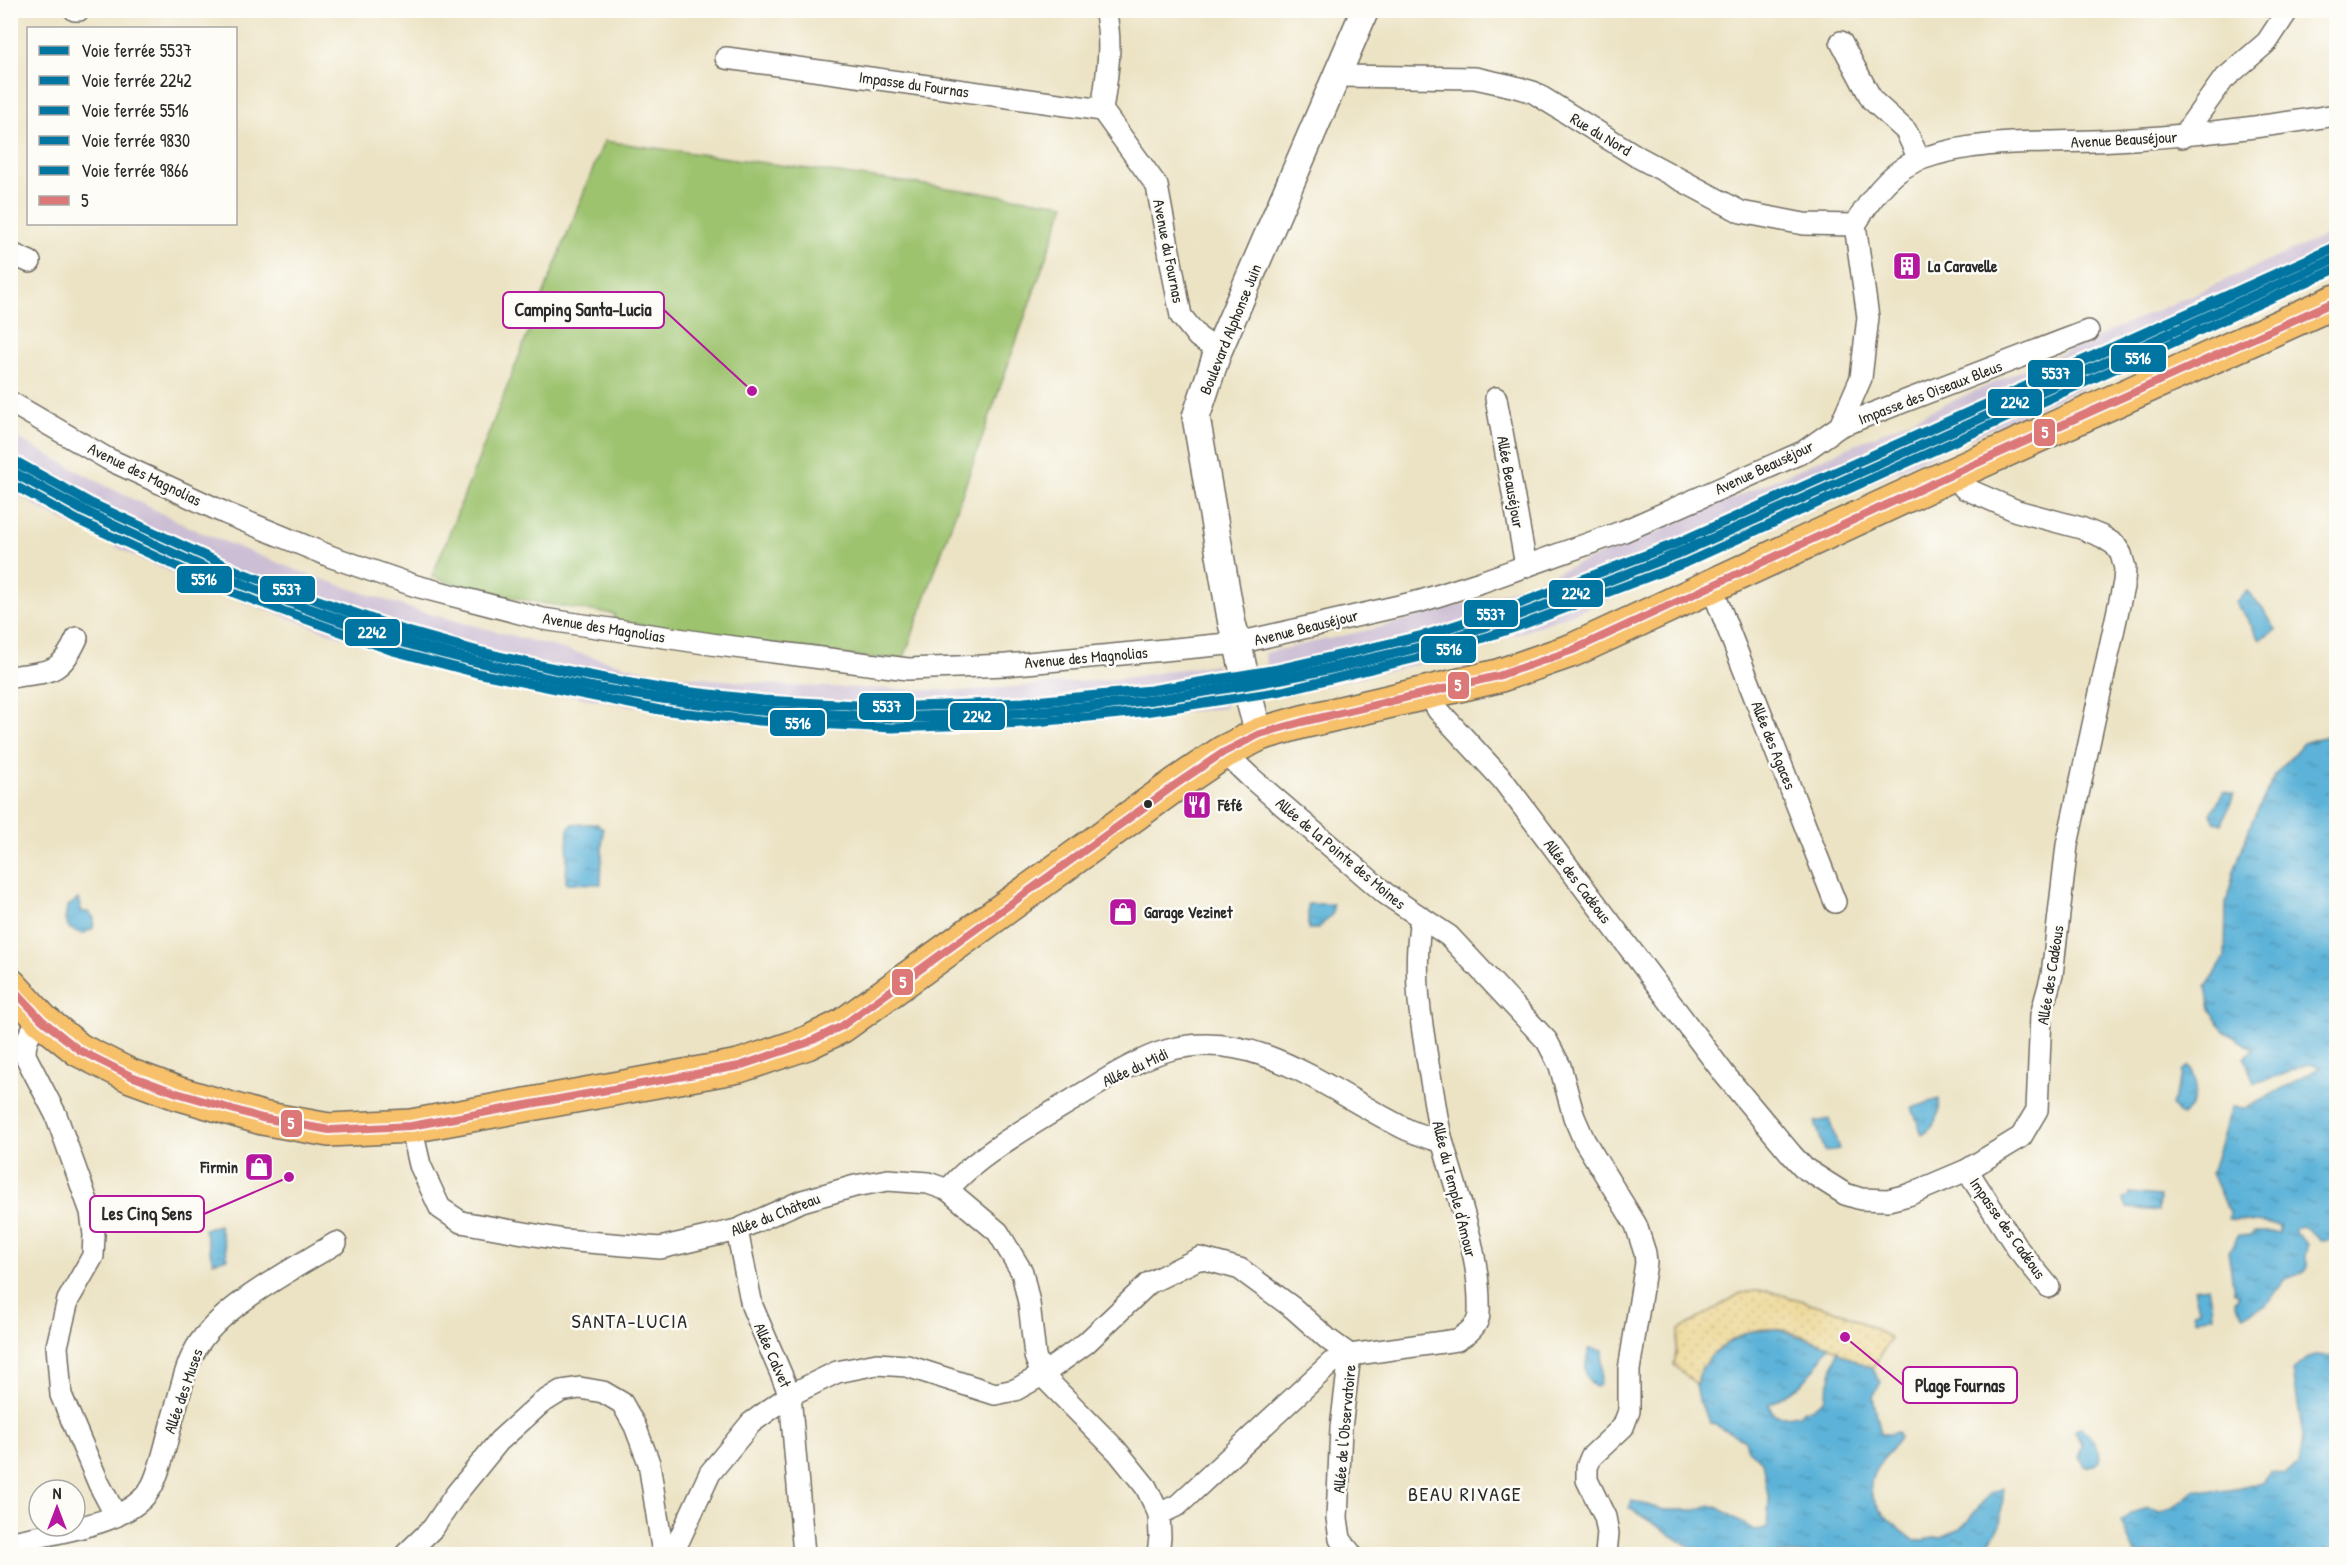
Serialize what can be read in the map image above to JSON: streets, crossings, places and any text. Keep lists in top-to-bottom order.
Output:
{
  "streets": {
    "street": [
      "Impasse du Fournas",
      "Rue du Nord",
      "Avenue Beauséjour",
      "Avenue du Fournas",
      "Boulevard Alphonse Juin",
      "Impasse des Oiseaux Bleus",
      "Avenue des Magnolias",
      "Allée Beauséjour",
      "Allée des Agaces",
      "Allée de la Pointe des Moines",
      "Allée des Cadéous",
      "Allée du Midi",
      "Allée du Temple d'Amour",
      "Allée du Château",
      "Impasse des Cadéous",
      "Allée Calvet",
      "Allée des Muses",
      "Allée de l'Observatoire"
    ]
  },
  "crossings": [
    ["Impasse du Fournas", "Avenue du Fournas"],
    ["Rue du Nord", "Avenue Beauséjour"],
    ["Rue du Nord", "Boulevard Alphonse Juin"],
    ["Avenue Beauséjour", "Boulevard Alphonse Juin"],
    ["Avenue Beauséjour", "Impasse des Oiseaux Bleus"],
    ["Avenue Beauséjour", "Avenue des Magnolias"],
    ["Avenue Beauséjour", "Allée Beauséjour"],
    ["Avenue du Fournas", "Boulevard Alphonse Juin"],
    ["Boulevard Alphonse Juin", "Avenue des Magnolias"],
    ["Allée de la Pointe des Moines", "Allée du Temple d'Amour"],
    ["Allée des Cadéous", "Impasse des Cadéous"],
    ["Allée du Midi", "Allée du Temple d'Amour"],
    ["Allée du Midi", "Allée du Château"],
    ["Allée du Temple d'Amour", "Allée du Château"],
    ["Allée du Temple d'Amour", "Allée de l'Observatoire"],
    ["Allée du Château", "Allée Calvet"],
    ["Allée du Château", "Allée de l'Observatoire"]
  ],
  "districts": ["SANTA-LUCIA", "BEAU RIVAGE"],
  "places": {
    "building": ["La Caravelle"],
    "other": ["Camping Santa-Lucia", "Les Cinq Sens", "Plage Fournas"],
    "restaurant": ["Féfé"],
    "shop": ["Garage Vezinet", "Firmin"]
  },
  "lines": [
    "rail line 5537",
    "rail line 9866",
    "rail line 2242",
    "rail line 9830",
    "rail line 5516",
    "transit line 5"
  ],
  "legend": [
    "Voie ferrée 5537",
    "Voie ferrée 2242",
    "Voie ferrée 5516",
    "Voie ferrée 9830",
    "Voie ferrée 9866",
    "5"
  ],
  "north": "top"
}
